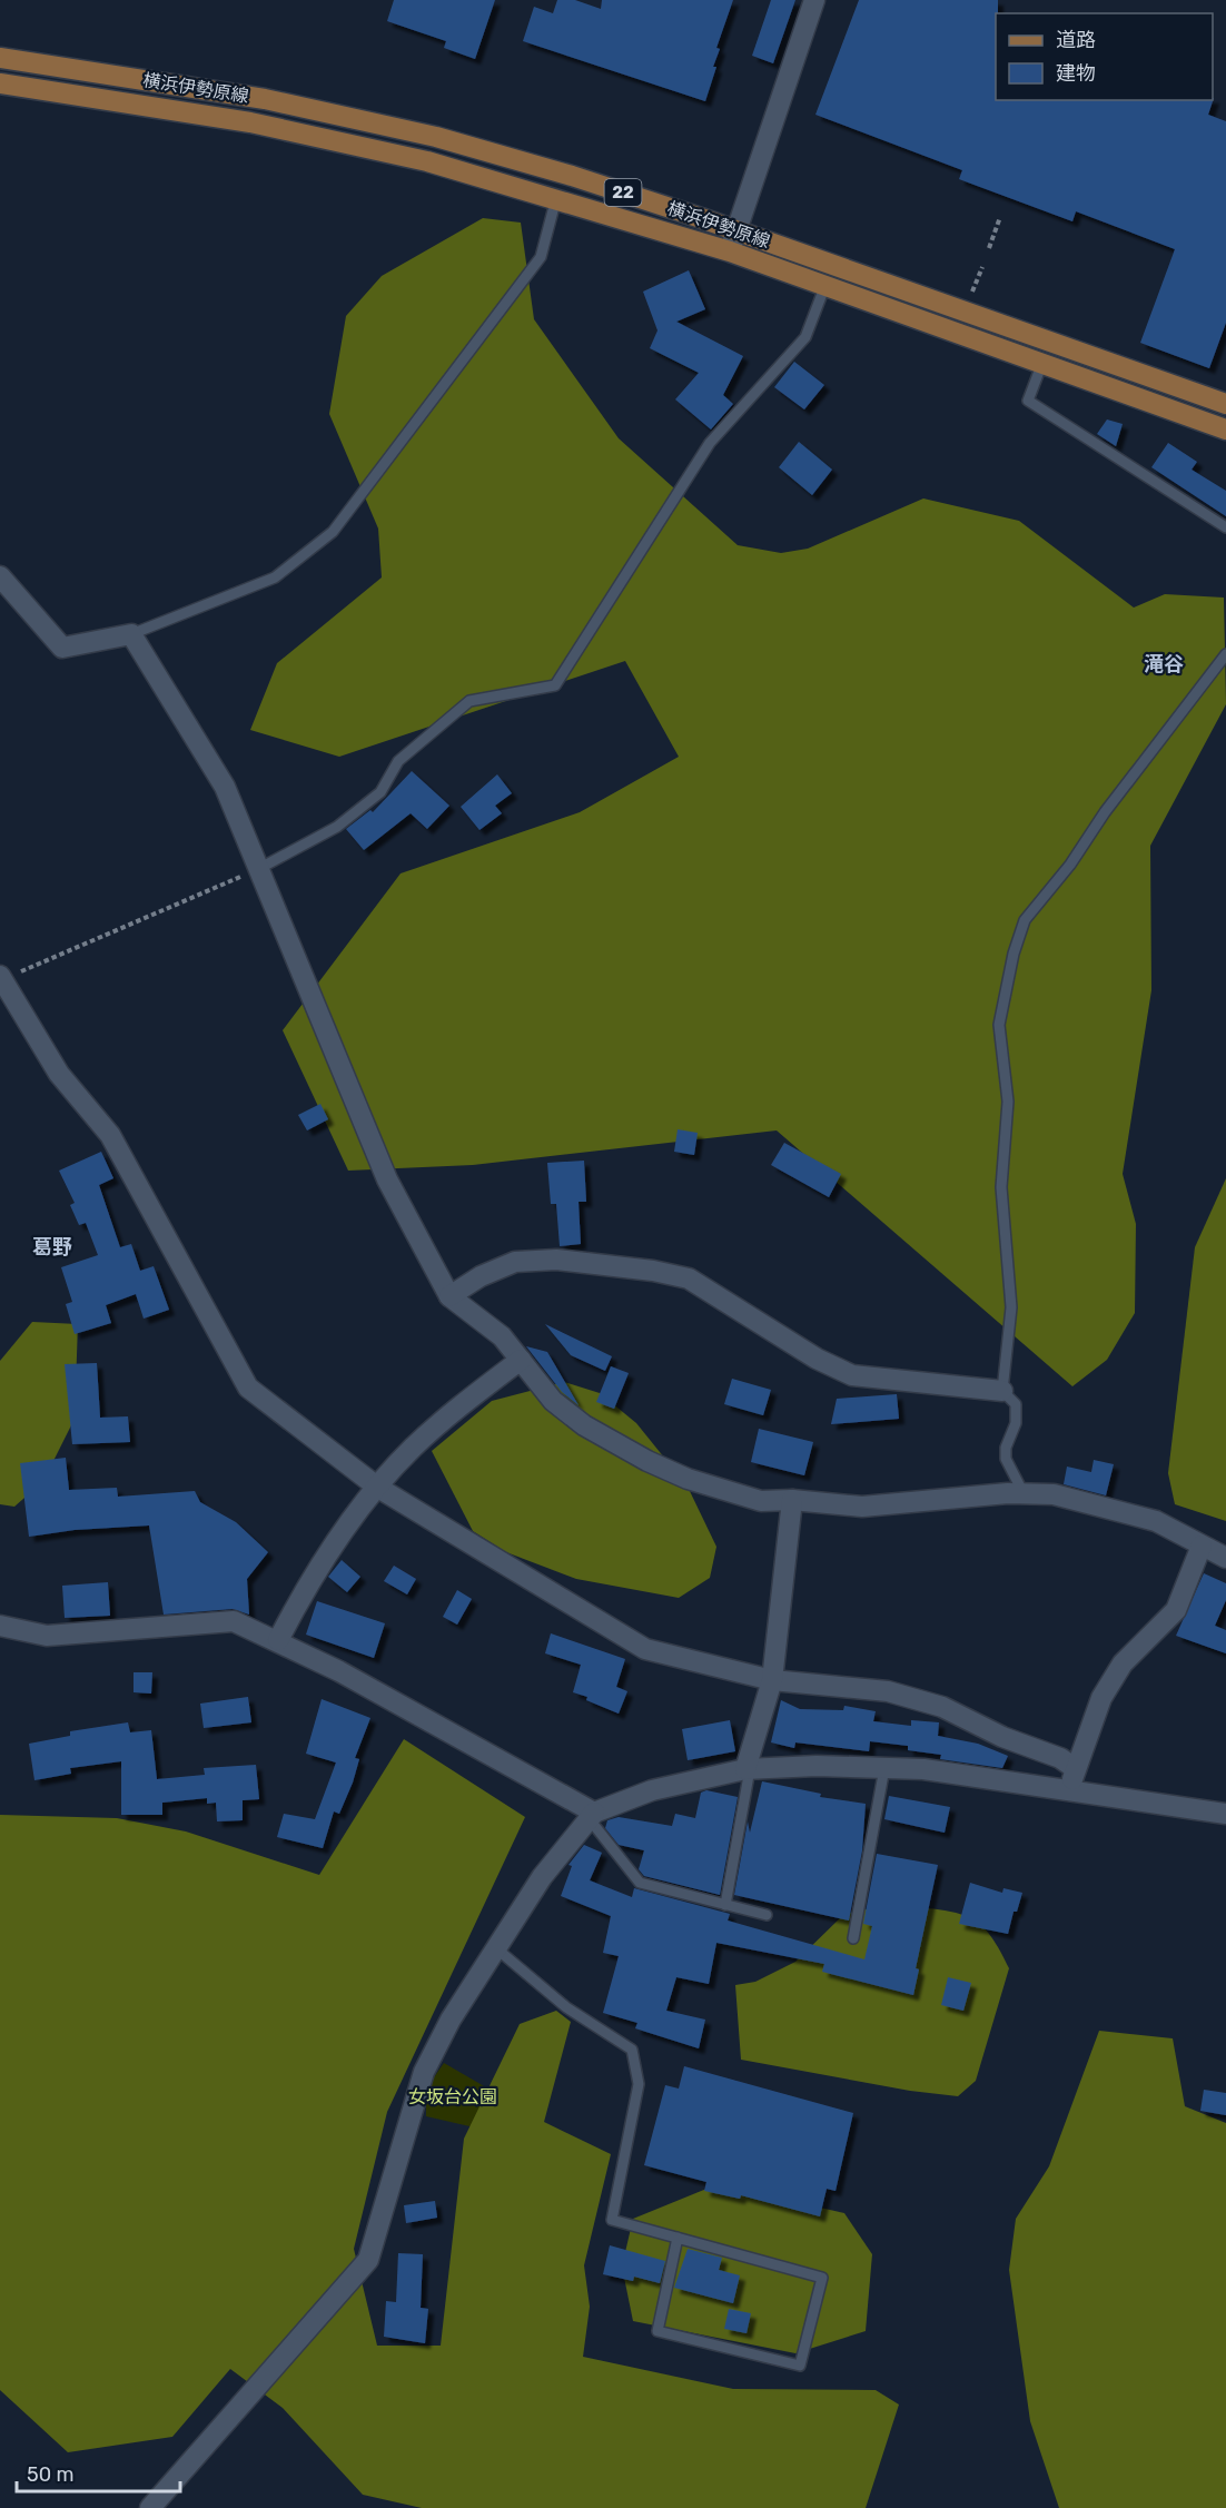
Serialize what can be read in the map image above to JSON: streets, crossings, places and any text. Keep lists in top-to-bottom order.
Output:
{
  "streets": {
    "main road": ["横浜伊勢原線", "22"]
  },
  "districts": ["滝谷", "葛野"],
  "parks": ["女坂台公園"],
  "legend": ["道路", "建物"],
  "scale_bar": "50 m"
}
